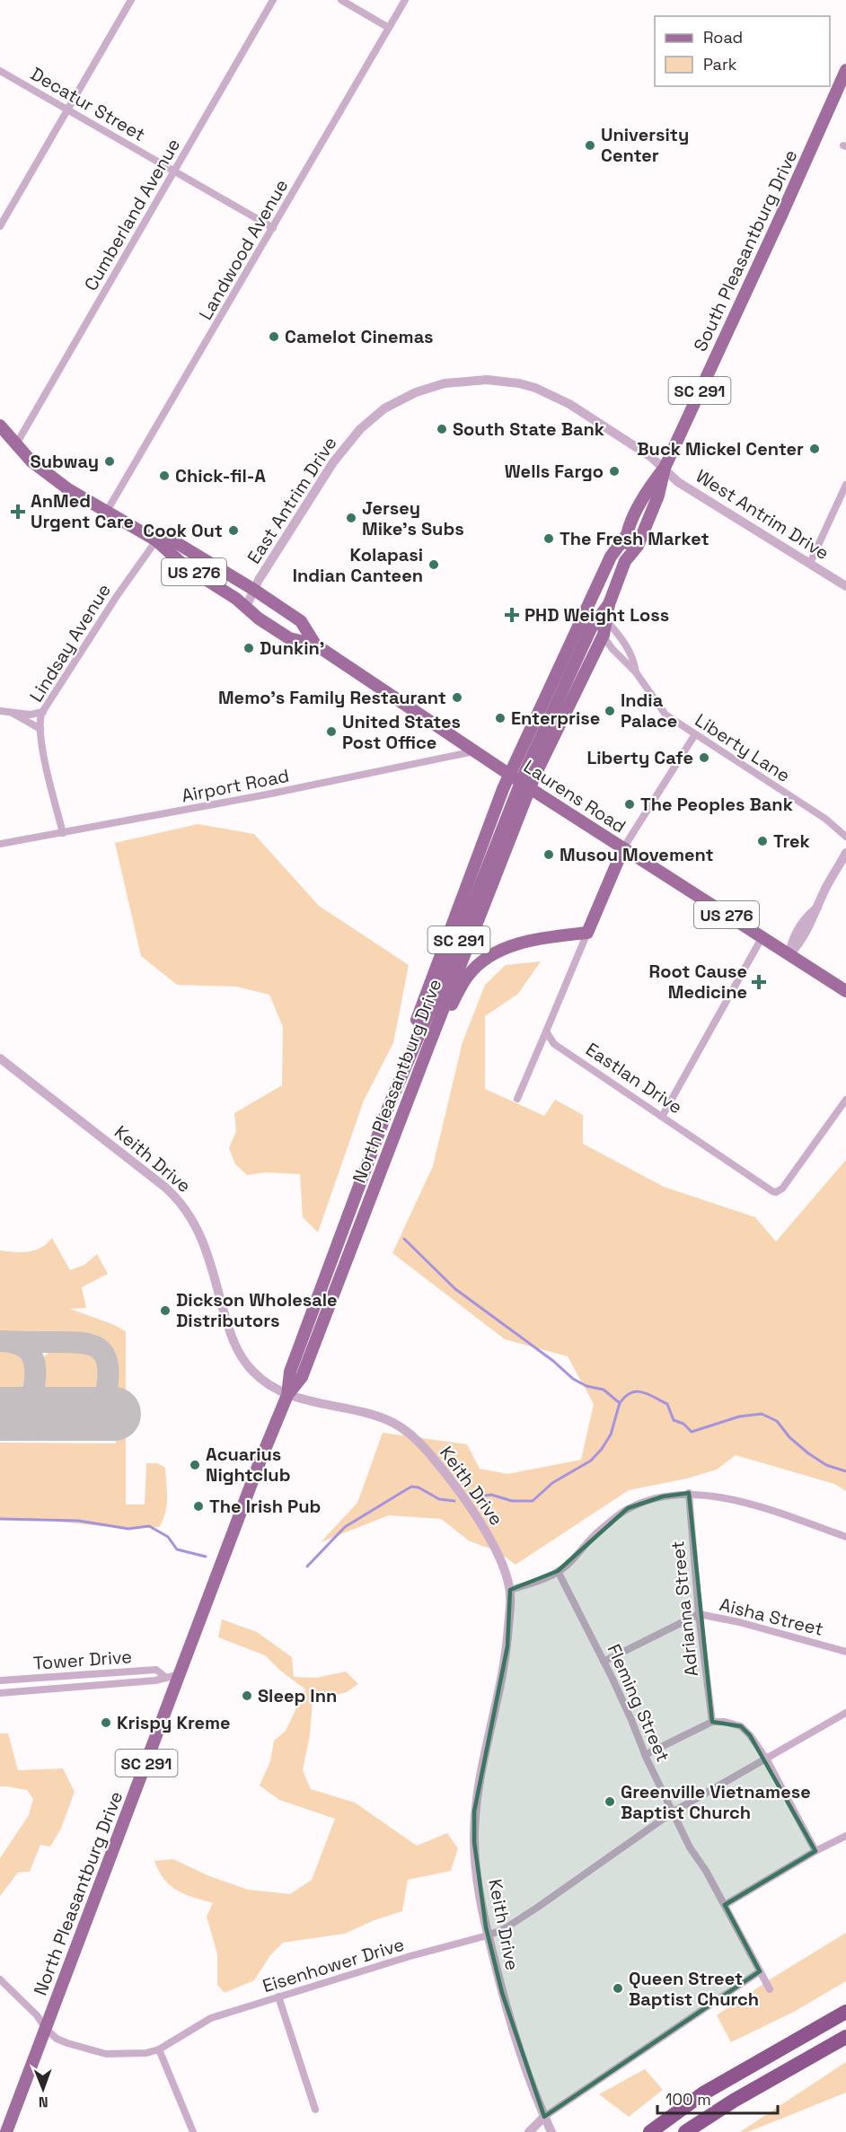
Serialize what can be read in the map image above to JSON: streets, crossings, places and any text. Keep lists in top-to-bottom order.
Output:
{
  "streets": {
    "main road": [
      "South Pleasantburg Drive",
      "SC 291",
      "US 276",
      "Laurens Road",
      "North Pleasantburg Drive"
    ],
    "street": [
      "Decatur Street",
      "Cumberland Avenue",
      "Landwood Avenue",
      "East Antrim Drive",
      "West Antrim Drive",
      "Lindsay Avenue",
      "Liberty Lane",
      "Airport Road",
      "Eastlan Drive",
      "Keith Drive",
      "Adrianna Street",
      "Aisha Street",
      "Tower Drive",
      "Fleming Street",
      "Eisenhower Drive"
    ]
  },
  "crossings": [
    ["Decatur Street", "Cumberland Avenue"],
    ["Decatur Street", "Landwood Avenue"],
    ["Cumberland Avenue", "Laurens Road"],
    ["Landwood Avenue", "Laurens Road"],
    ["South Pleasantburg Drive", "SC 291"],
    ["South Pleasantburg Drive", "East Antrim Drive"],
    ["South Pleasantburg Drive", "West Antrim Drive"],
    ["SC 291", "East Antrim Drive"],
    ["SC 291", "West Antrim Drive"],
    ["SC 291", "Liberty Lane"],
    ["SC 291", "Laurens Road"],
    ["SC 291", "North Pleasantburg Drive"],
    ["East Antrim Drive", "West Antrim Drive"],
    ["East Antrim Drive", "Laurens Road"],
    ["Lindsay Avenue", "Airport Road"],
    ["Lindsay Avenue", "Laurens Road"],
    ["Airport Road", "Laurens Road"],
    ["Laurens Road", "North Pleasantburg Drive"],
    ["North Pleasantburg Drive", "Keith Drive"],
    ["North Pleasantburg Drive", "Tower Drive"],
    ["North Pleasantburg Drive", "Eisenhower Drive"],
    ["Keith Drive", "Eisenhower Drive"],
    ["Adrianna Street", "Aisha Street"],
    ["Aisha Street", "Fleming Street"],
    ["Fleming Street", "Eisenhower Drive"]
  ],
  "places": {
    "other": [
      "University Center",
      "Camelot Cinemas",
      "South State Bank",
      "Buck Mickel Center",
      "Subway",
      "Wells Fargo",
      "Chick-fil-A",
      "Jersey Mike's Subs",
      "Cook Out",
      "The Fresh Market",
      "Kolapasi Indian Canteen",
      "Dunkin'",
      "Memo's Family Restaurant",
      "India Palace",
      "Enterprise",
      "United States Post Office",
      "Liberty Cafe",
      "The Peoples Bank",
      "Trek",
      "Musou Movement",
      "Dickson Wholesale Distributors",
      "Acuarius Nightclub",
      "The Irish Pub",
      "Sleep Inn",
      "Krispy Kreme",
      "Greenville Vietnamese Baptist Church",
      "Queen Street Baptist Church"
    ],
    "health": ["AnMed Urgent Care", "PHD Weight Loss", "Root Cause Medicine"]
  },
  "legend": ["Road", "Park"],
  "scale_bar": "100 m",
  "north": "bottom"
}
